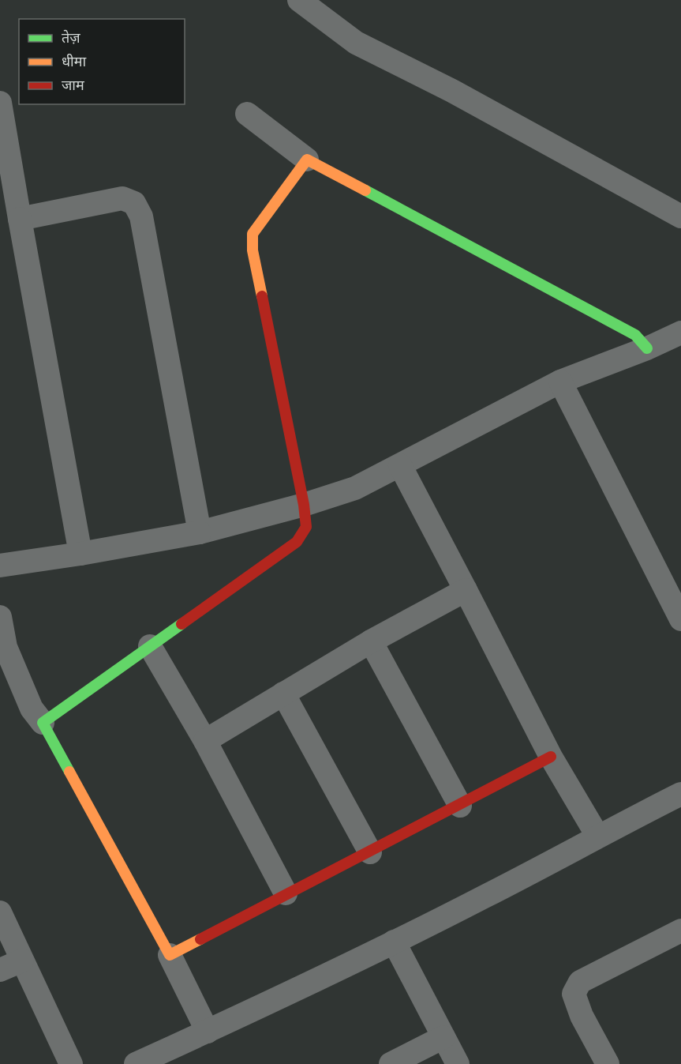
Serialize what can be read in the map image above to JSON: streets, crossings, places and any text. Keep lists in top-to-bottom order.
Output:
{
  "legend": ["तेज़", "धीमा", "जाम"]
}
